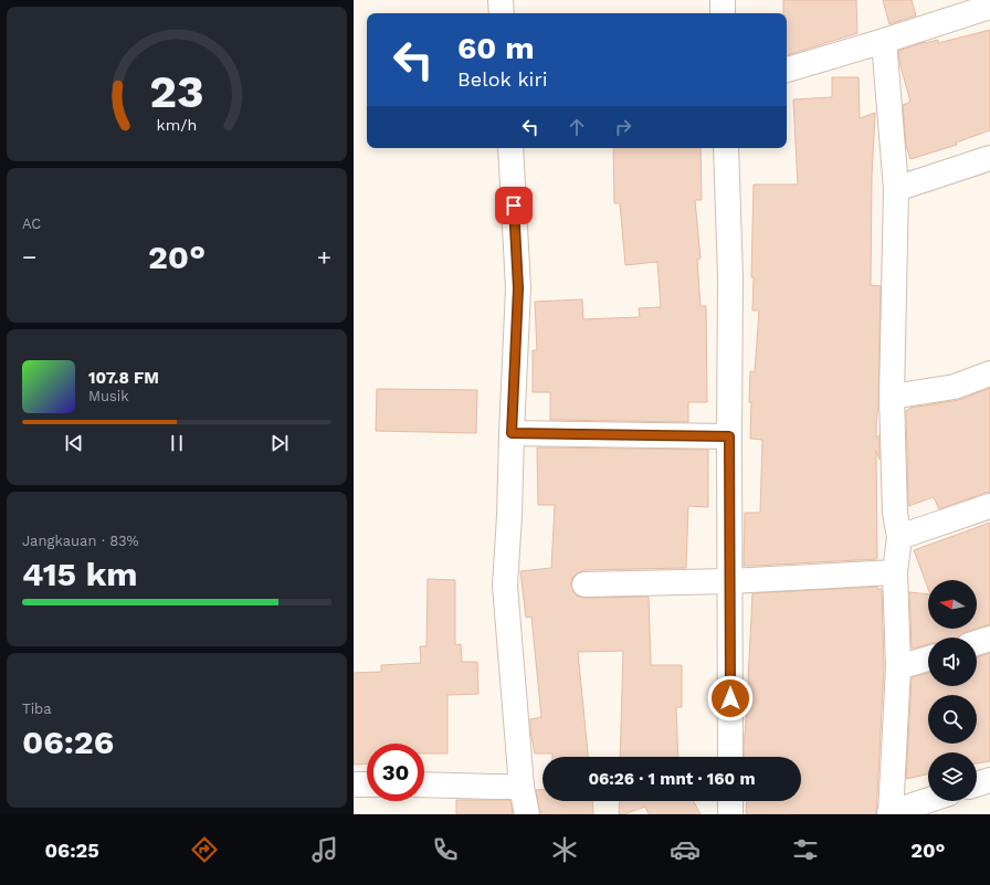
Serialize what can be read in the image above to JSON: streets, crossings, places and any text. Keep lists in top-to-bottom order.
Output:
{
  "north": "left",
  "page": {
    "turn": ["60 m", "Belok kiri"],
    "tile": [
      "AC",
      ["Jangkauan · 83%", "415 km"],
      ["Tiba", "06:26"]
    ],
    "heat": ["−", "20°", "+"],
    "song": ["107.8 FM", "Musik"],
    "limit": "30",
    "trip": "06:26 · 1 mnt · 160 m",
    "tabs": ["06:25", "20°"],
    "gauge": ["23", "km/h"]
  }
}
